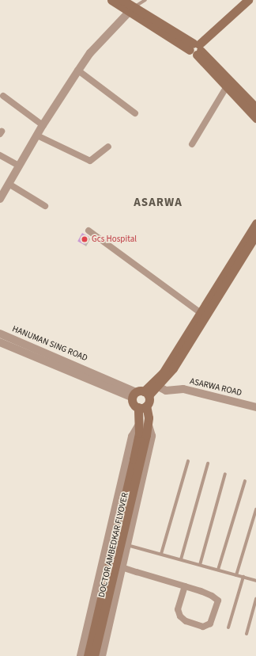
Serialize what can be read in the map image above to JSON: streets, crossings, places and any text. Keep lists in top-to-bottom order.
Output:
{
  "streets": {
    "main road": ["DOCTOR AMBEDKAR FLYOVER"],
    "street": ["HANUMAN SING ROAD", "ASARWA ROAD"]
  },
  "districts": ["ASARWA"],
  "places": ["Gcs Hospital"]
}
